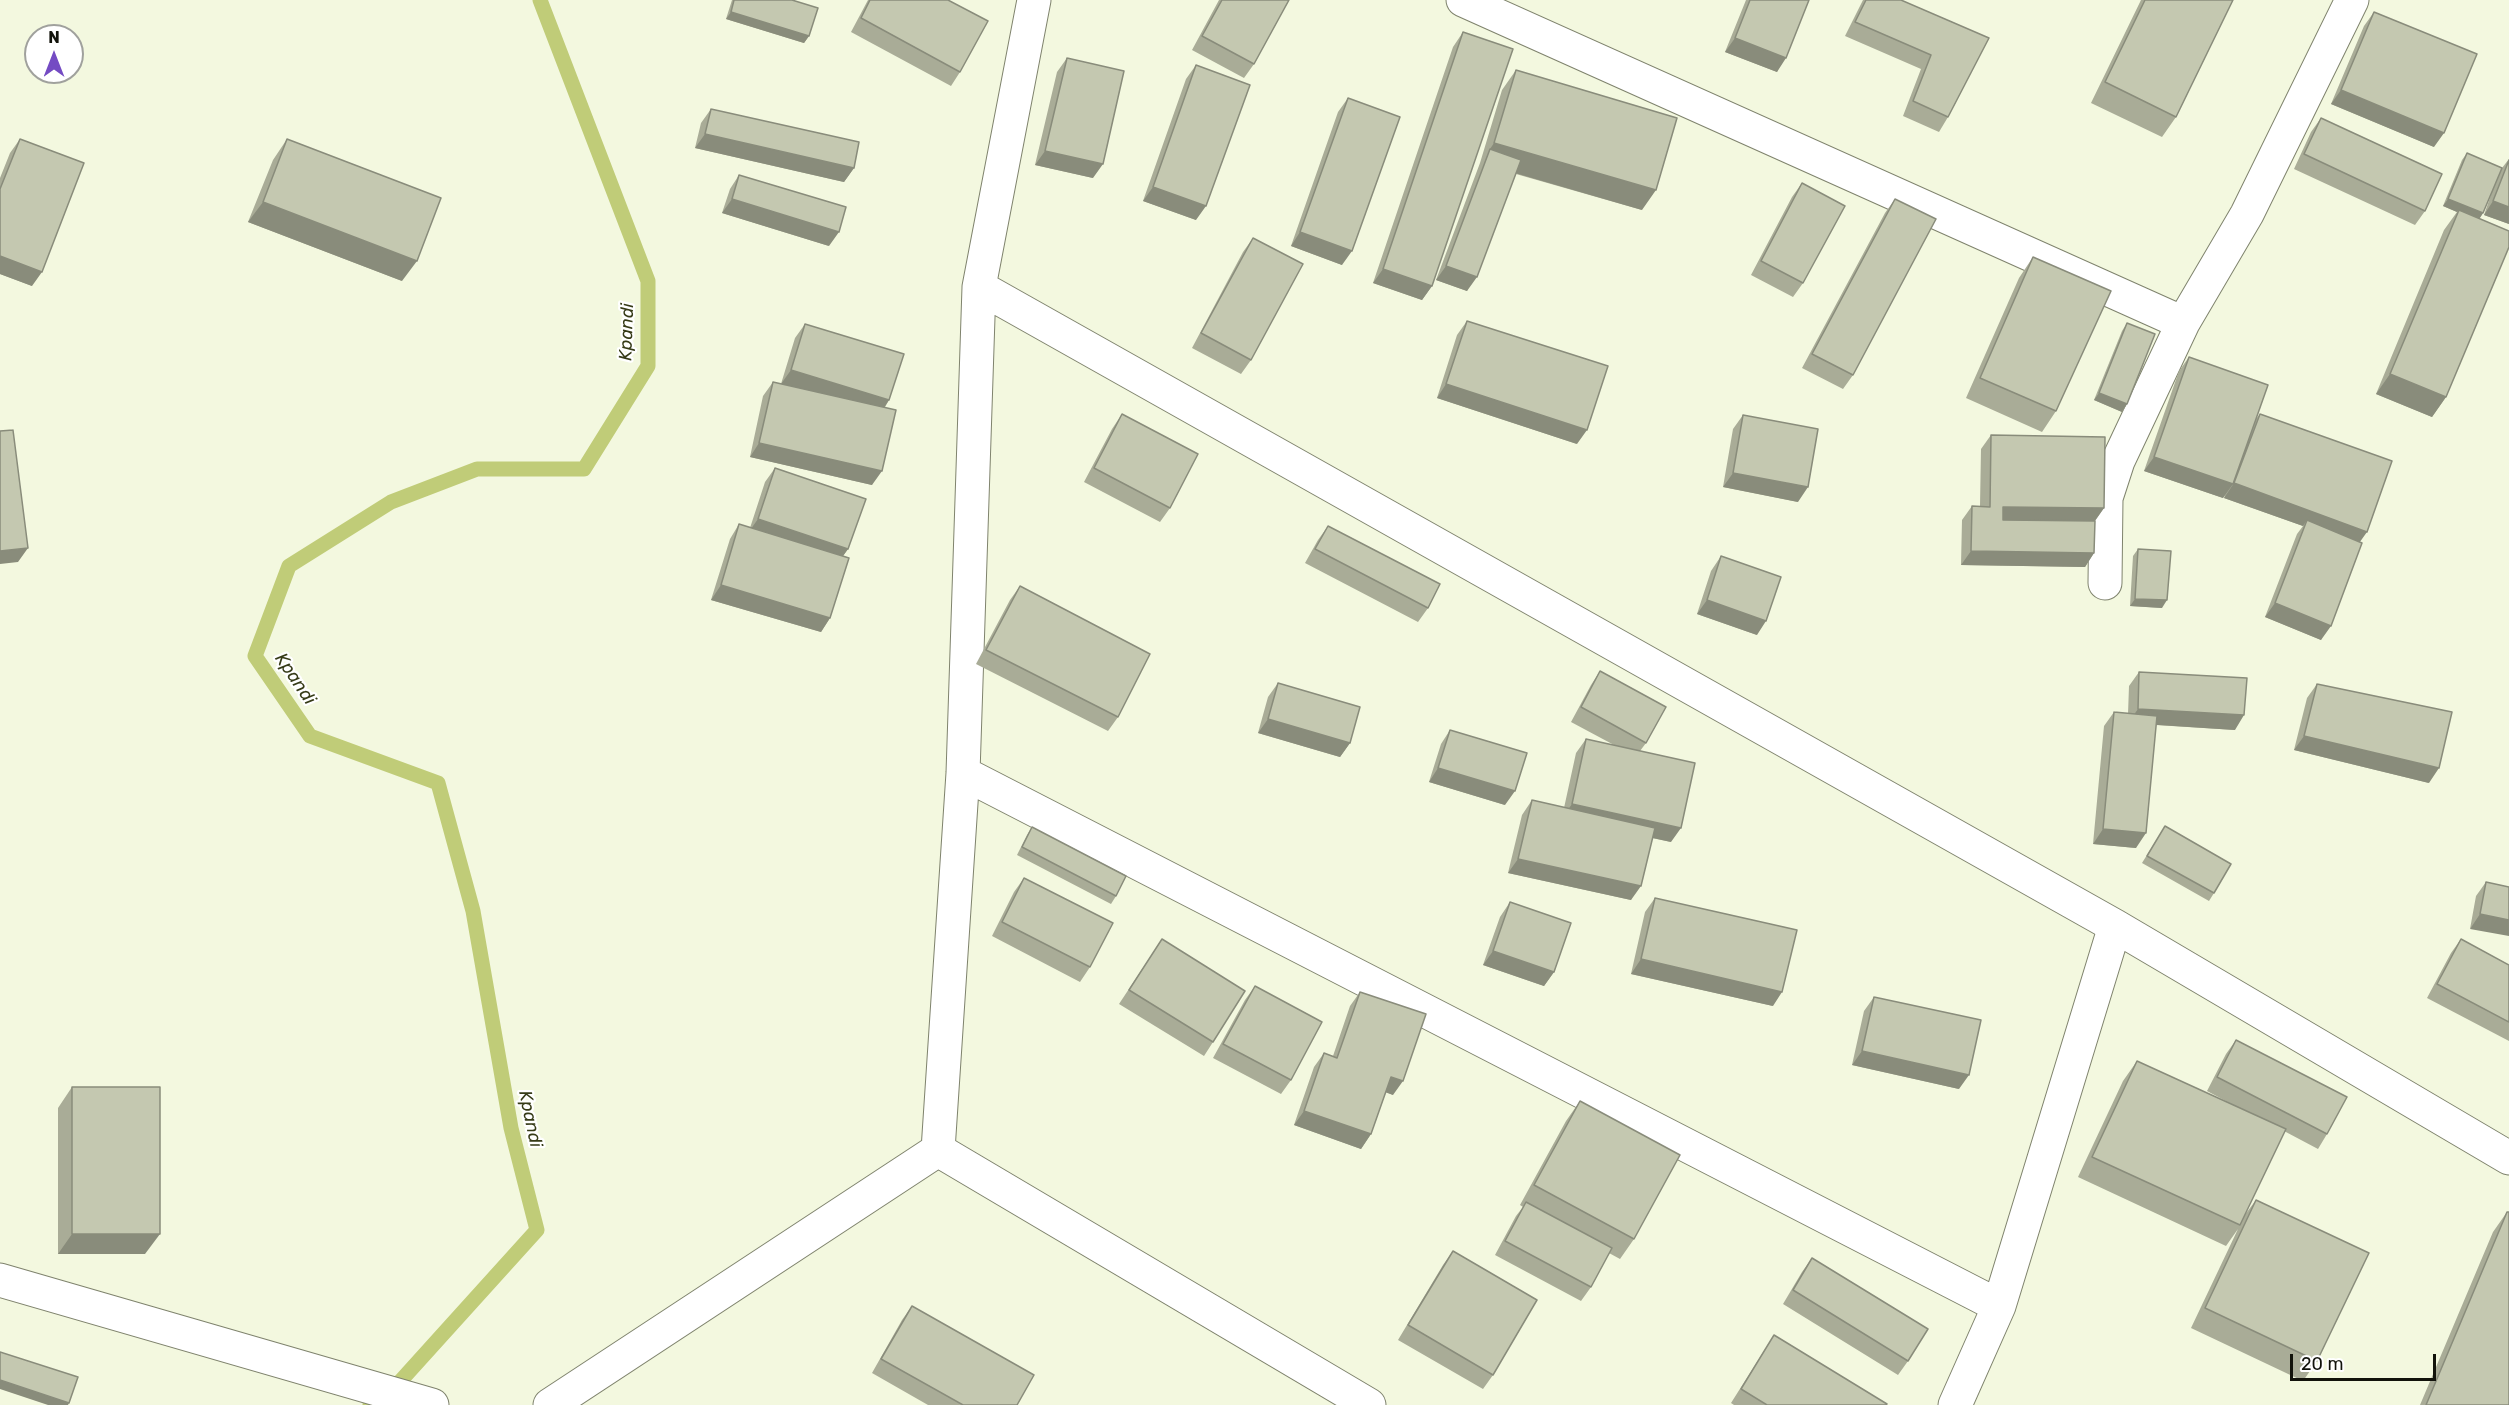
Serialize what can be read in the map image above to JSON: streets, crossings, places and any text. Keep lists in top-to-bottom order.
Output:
{
  "water": ["Kpandi"],
  "scale_bar": "20 m",
  "north": "top"
}
